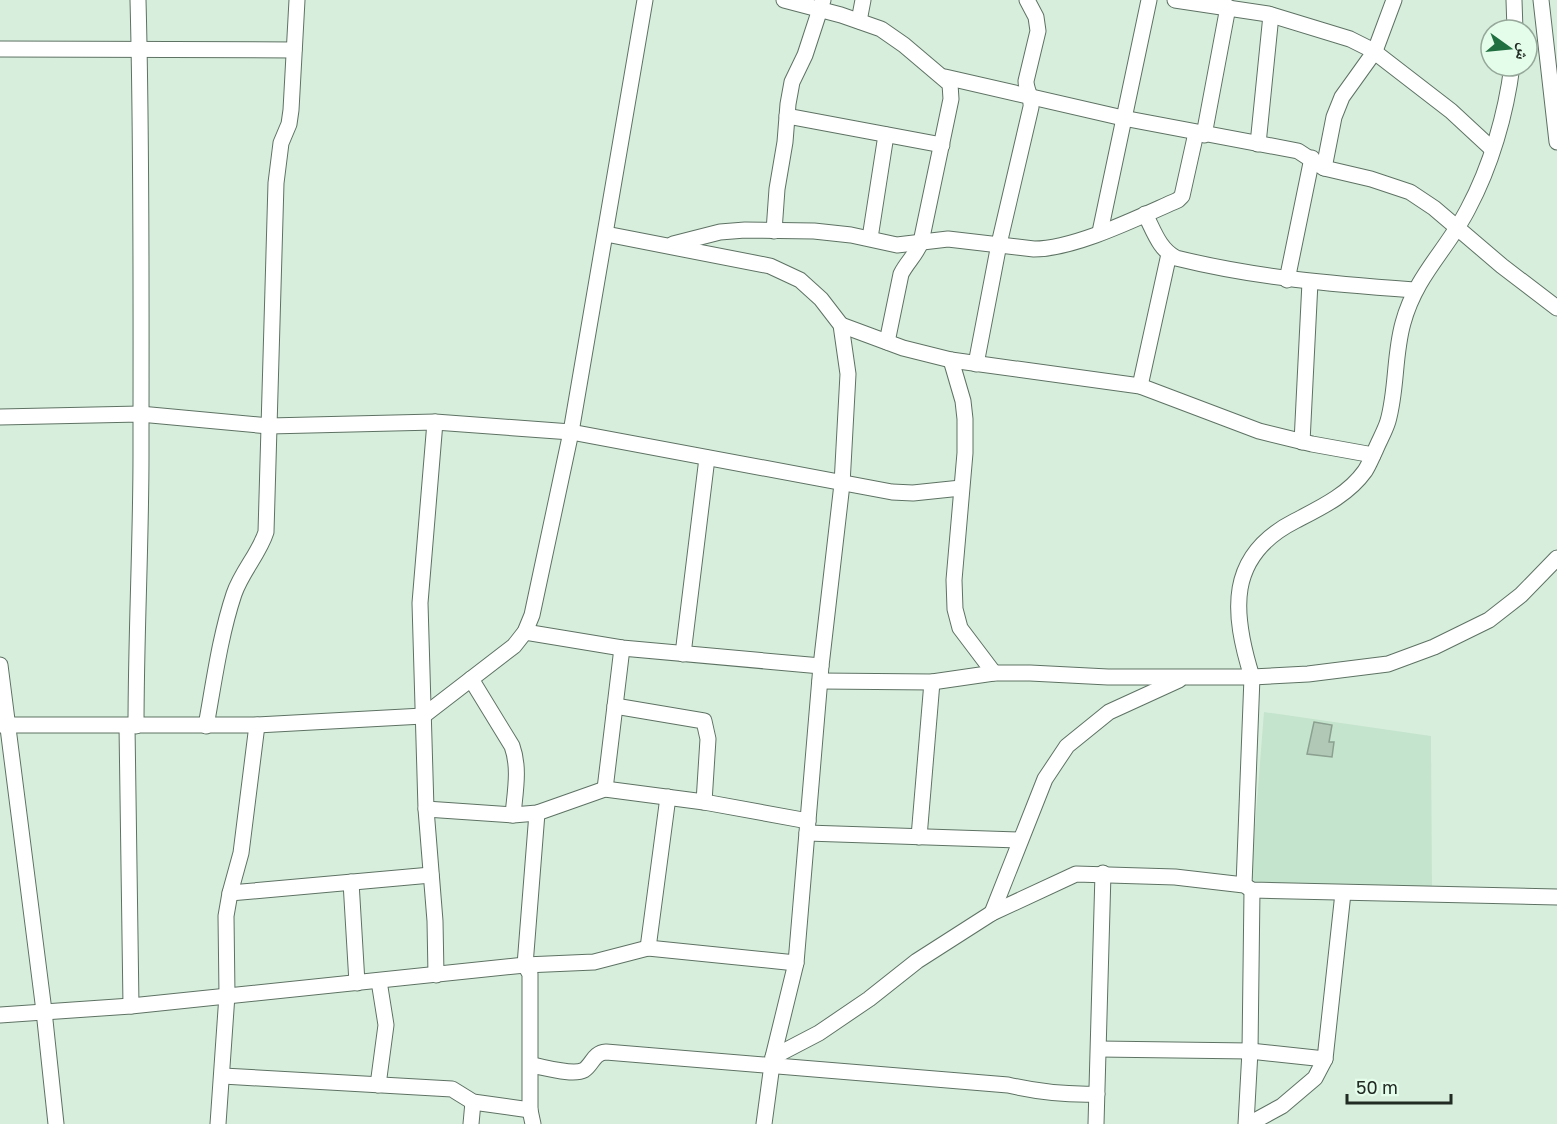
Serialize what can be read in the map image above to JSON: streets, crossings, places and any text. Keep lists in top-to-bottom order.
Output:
{
  "scale_bar": "50 m",
  "north": "right"
}
